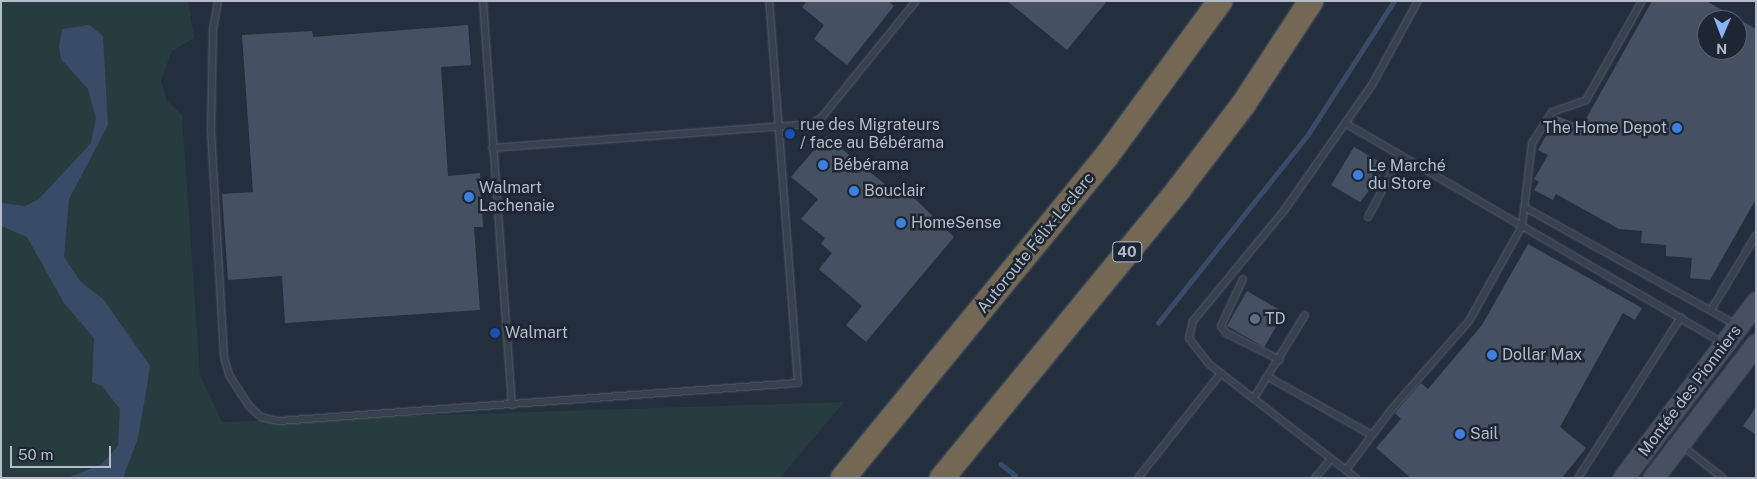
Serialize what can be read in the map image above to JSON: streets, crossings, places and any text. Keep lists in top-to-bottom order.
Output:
{
  "streets": {
    "highway": ["Autoroute Félix-Leclerc", "40"],
    "street": ["Montée des Pionniers"]
  },
  "places": [
    "The Home Depot",
    "rue des Migrateurs / face au Bébérama",
    "Bébérama",
    "Le Marché du Store",
    "Bouclair",
    "Walmart Lachenaie",
    "HomeSense",
    "TD",
    "Walmart",
    "Dollar Max",
    "Sail"
  ],
  "scale_bar": "50 m",
  "north": "bottom"
}
